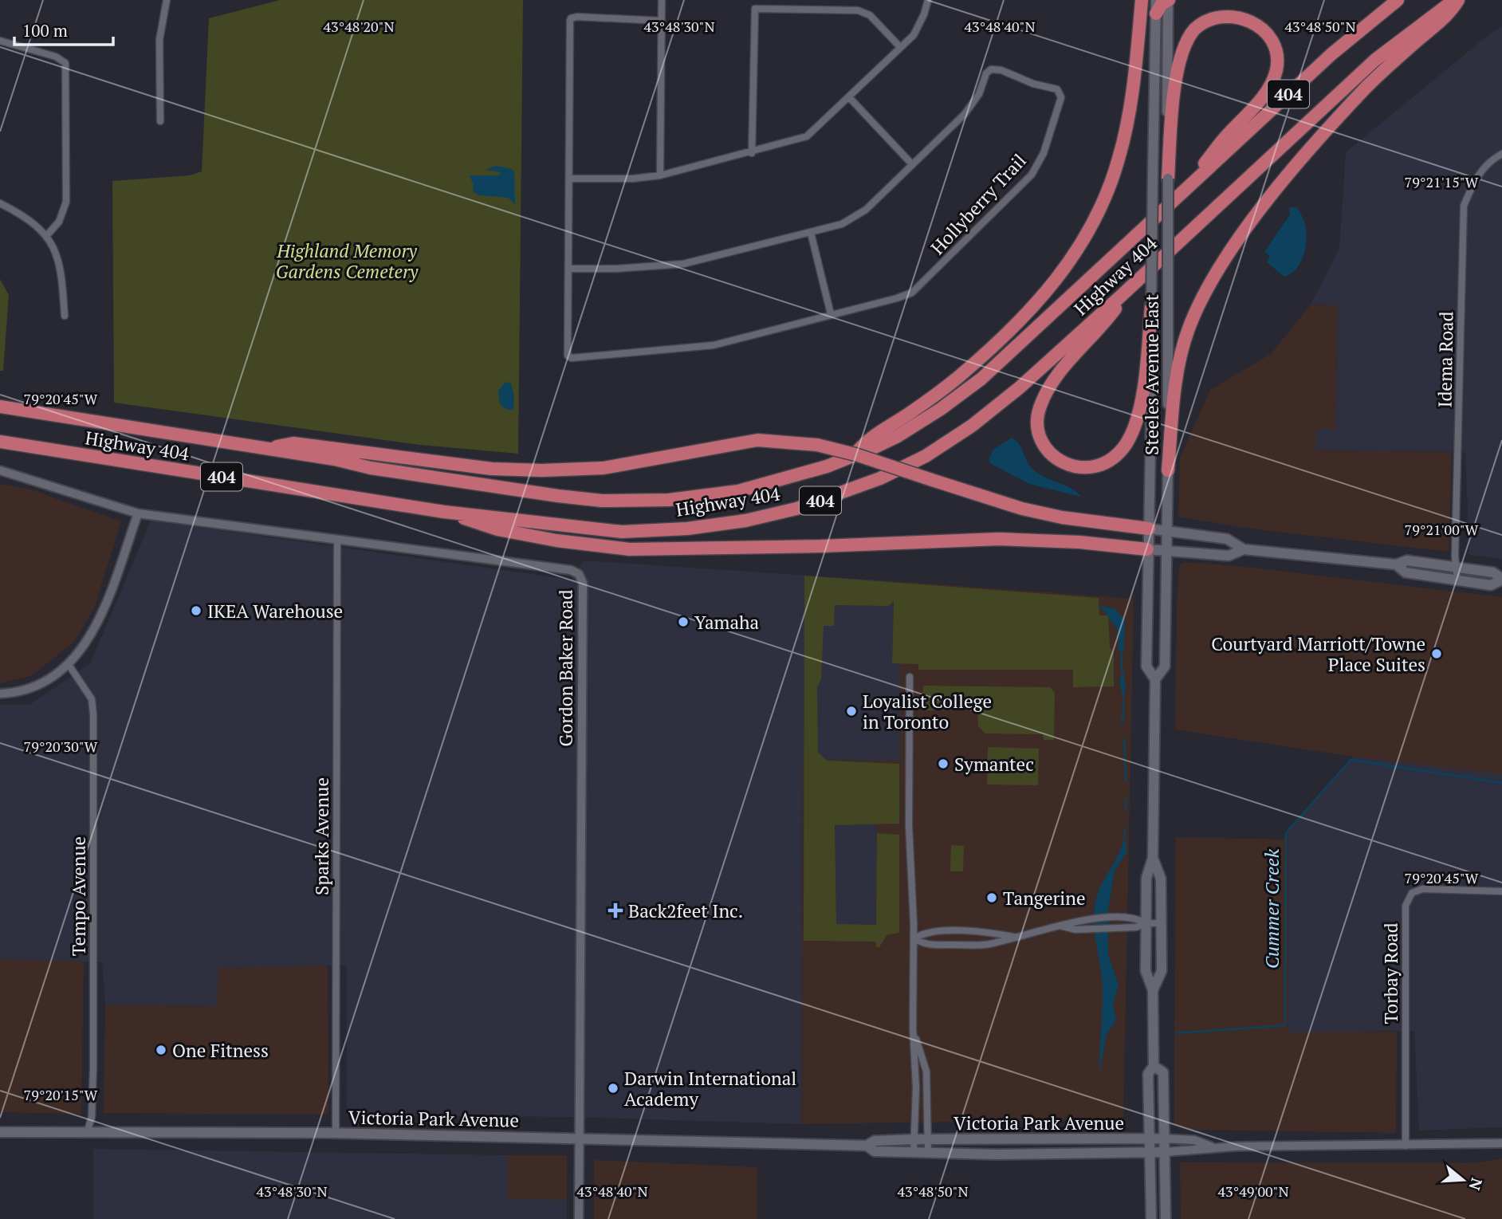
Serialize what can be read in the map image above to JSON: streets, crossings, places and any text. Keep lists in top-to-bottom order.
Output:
{
  "streets": {
    "highway": ["404", "Highway 404"],
    "main road": ["Steeles Avenue East", "Victoria Park Avenue"],
    "street": [
      "Hollyberry Trail",
      "Idema Road",
      "Gordon Baker Road",
      "Sparks Avenue",
      "Tempo Avenue",
      "Torbay Road"
    ]
  },
  "crossings": [
    ["Steeles Avenue East", "Victoria Park Avenue"],
    ["Gordon Baker Road", "Sparks Avenue"],
    ["Gordon Baker Road", "Victoria Park Avenue"],
    ["Sparks Avenue", "Victoria Park Avenue"],
    ["Tempo Avenue", "Victoria Park Avenue"],
    ["Torbay Road", "Victoria Park Avenue"]
  ],
  "water": ["Cummer Creek"],
  "parks": ["Highland Memory Gardens Cemetery"],
  "places": {
    "other": [
      "IKEA Warehouse",
      "Yamaha",
      "Courtyard Marriott/Towne Place Suites",
      "Loyalist College in Toronto",
      "Symantec",
      "Tangerine",
      "One Fitness",
      "Darwin International Academy"
    ],
    "health": ["Back2feet Inc."]
  },
  "scale_bar": "100 m",
  "north": "right",
  "coordinates": [
    "43°48'20\"N",
    "43°48'30\"N",
    "43°48'40\"N",
    "43°48'50\"N",
    "79°21'15\"W",
    "79°20'45\"W",
    "79°21'00\"W",
    "79°20'30\"W",
    "79°20'15\"W",
    "43°49'00\"N"
  ]
}
